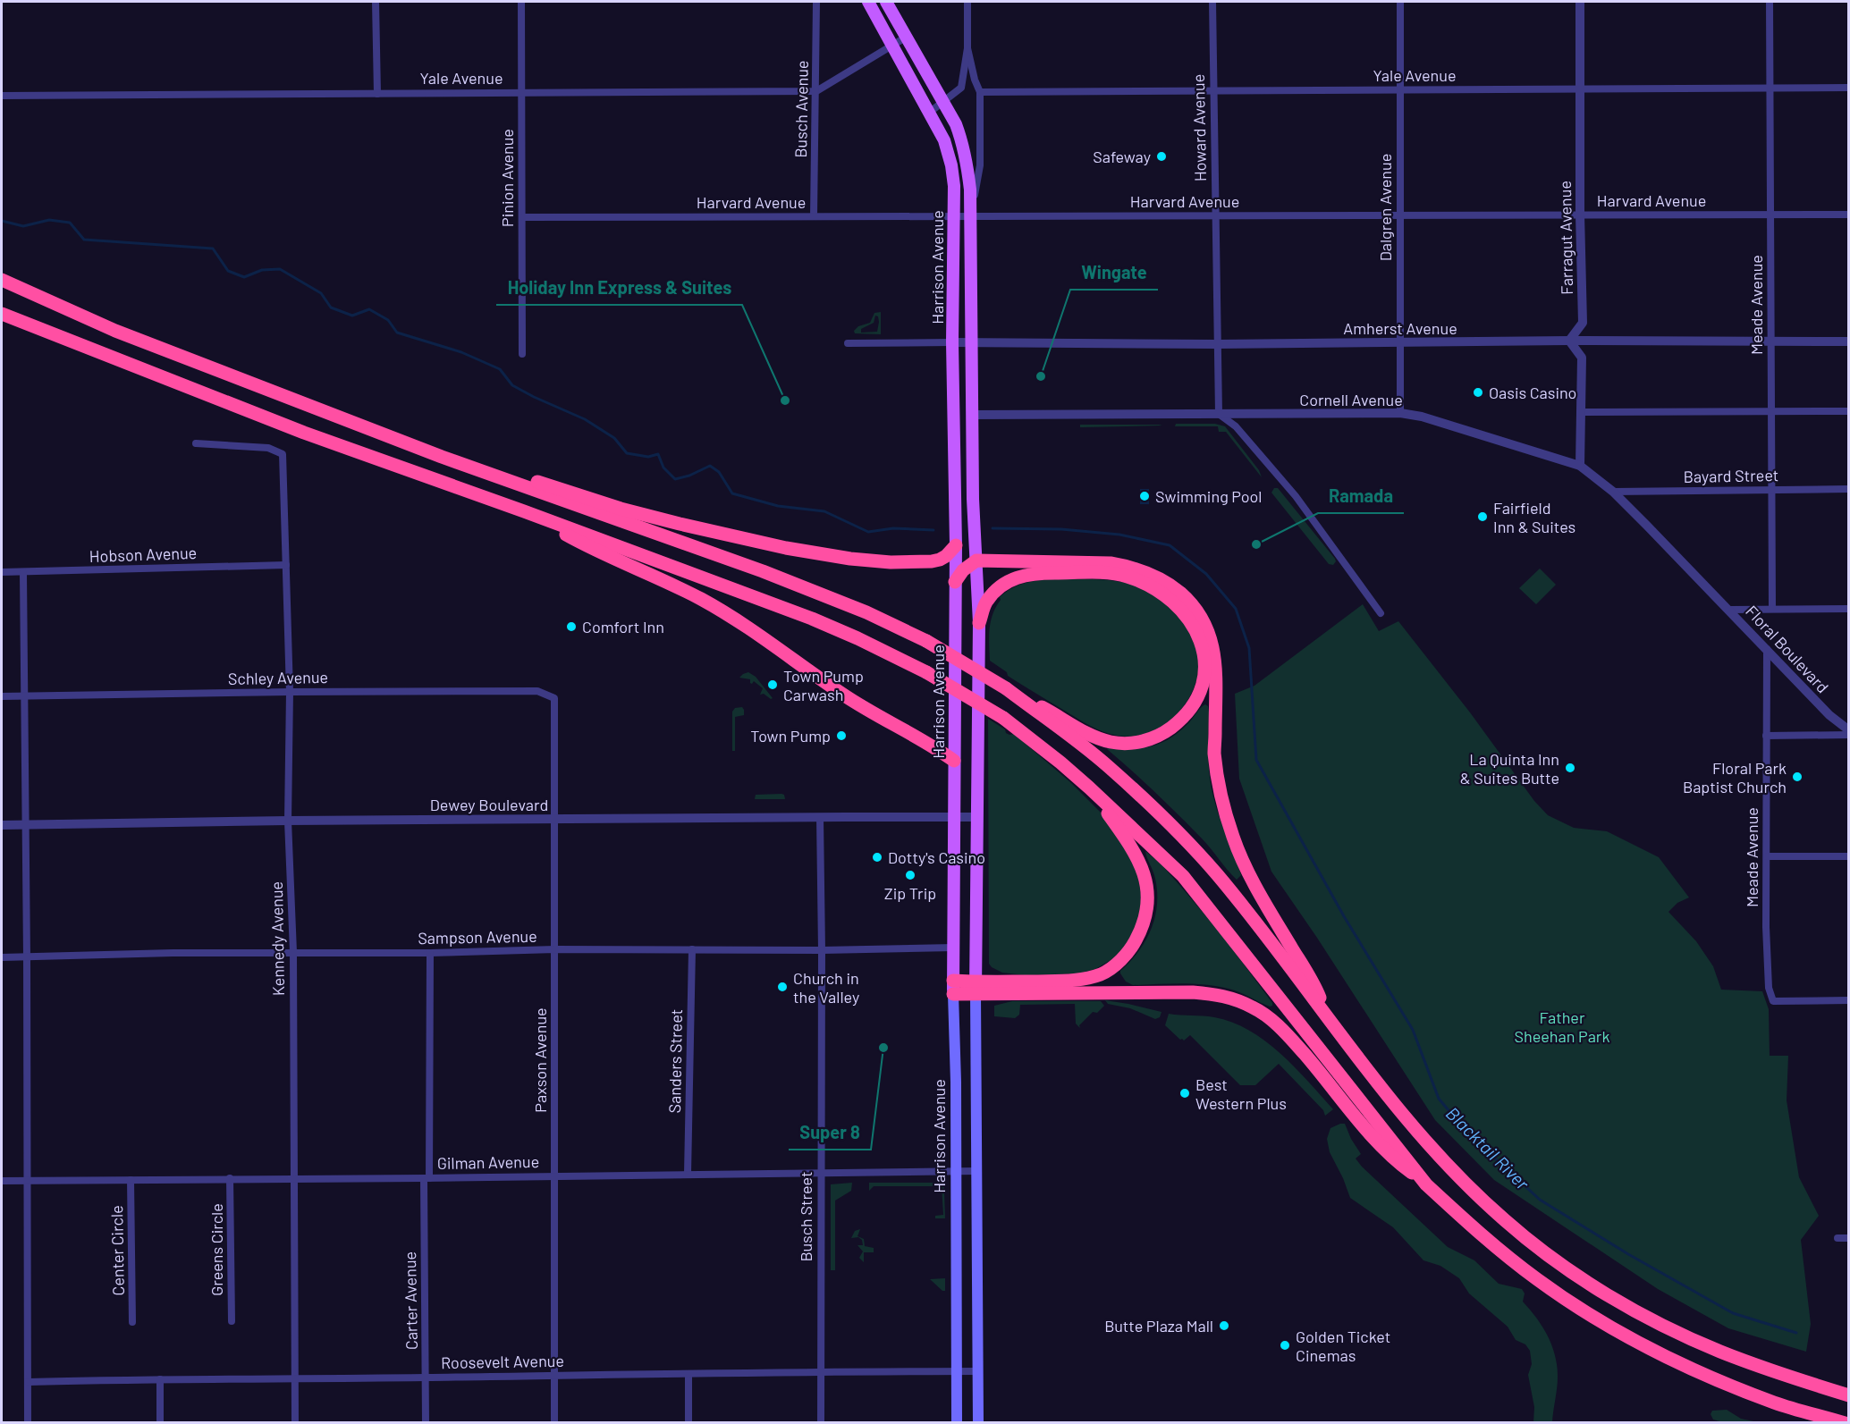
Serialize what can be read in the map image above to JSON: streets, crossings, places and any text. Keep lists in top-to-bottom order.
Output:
{
  "streets": {
    "main road": ["Harrison Avenue"],
    "street": [
      "Yale Avenue",
      "Busch Avenue",
      "Howard Avenue",
      "Pinion Avenue",
      "Harvard Avenue",
      "Dalgren Avenue",
      "Farragut Avenue",
      "Meade Avenue",
      "Amherst Avenue",
      "Cornell Avenue",
      "Bayard Street",
      "Hobson Avenue",
      "Floral Boulevard",
      "Schley Avenue",
      "Dewey Boulevard",
      "Sampson Avenue",
      "Kennedy Avenue",
      "Paxson Avenue",
      "Sanders Street",
      "Gilman Avenue",
      "Busch Street",
      "Greens Circle",
      "Center Circle",
      "Carter Avenue",
      "Roosevelt Avenue"
    ]
  },
  "crossings": [
    ["Yale Avenue", "Busch Avenue"],
    ["Yale Avenue", "Howard Avenue"],
    ["Yale Avenue", "Pinion Avenue"],
    ["Yale Avenue", "Dalgren Avenue"],
    ["Yale Avenue", "Farragut Avenue"],
    ["Yale Avenue", "Meade Avenue"],
    ["Busch Avenue", "Harvard Avenue"],
    ["Howard Avenue", "Harvard Avenue"],
    ["Howard Avenue", "Amherst Avenue"],
    ["Howard Avenue", "Cornell Avenue"],
    ["Pinion Avenue", "Harvard Avenue"],
    ["Harvard Avenue", "Dalgren Avenue"],
    ["Harvard Avenue", "Farragut Avenue"],
    ["Harvard Avenue", "Harrison Avenue"],
    ["Harvard Avenue", "Meade Avenue"],
    ["Dalgren Avenue", "Amherst Avenue"],
    ["Dalgren Avenue", "Cornell Avenue"],
    ["Farragut Avenue", "Amherst Avenue"],
    ["Harrison Avenue", "Amherst Avenue"],
    ["Harrison Avenue", "Cornell Avenue"],
    ["Harrison Avenue", "Dewey Boulevard"],
    ["Harrison Avenue", "Sampson Avenue"],
    ["Harrison Avenue", "Gilman Avenue"],
    ["Harrison Avenue", "Roosevelt Avenue"],
    ["Meade Avenue", "Amherst Avenue"],
    ["Meade Avenue", "Bayard Street"],
    ["Meade Avenue", "Floral Boulevard"],
    ["Cornell Avenue", "Bayard Street"],
    ["Cornell Avenue", "Floral Boulevard"],
    ["Hobson Avenue", "Kennedy Avenue"],
    ["Schley Avenue", "Kennedy Avenue"],
    ["Schley Avenue", "Paxson Avenue"],
    ["Dewey Boulevard", "Kennedy Avenue"],
    ["Dewey Boulevard", "Paxson Avenue"],
    ["Dewey Boulevard", "Busch Street"],
    ["Sampson Avenue", "Kennedy Avenue"],
    ["Sampson Avenue", "Paxson Avenue"],
    ["Sampson Avenue", "Sanders Street"],
    ["Sampson Avenue", "Busch Street"],
    ["Sampson Avenue", "Carter Avenue"],
    ["Kennedy Avenue", "Gilman Avenue"],
    ["Kennedy Avenue", "Roosevelt Avenue"],
    ["Paxson Avenue", "Gilman Avenue"],
    ["Paxson Avenue", "Roosevelt Avenue"],
    ["Sanders Street", "Gilman Avenue"],
    ["Gilman Avenue", "Busch Street"],
    ["Gilman Avenue", "Greens Circle"],
    ["Gilman Avenue", "Center Circle"],
    ["Gilman Avenue", "Carter Avenue"],
    ["Busch Street", "Roosevelt Avenue"],
    ["Carter Avenue", "Roosevelt Avenue"]
  ],
  "water": ["Blacktail River"],
  "parks": ["Father Sheehan Park"],
  "places": [
    "Safeway",
    "Wingate",
    "Oasis Casino",
    "Holiday Inn Express & Suites",
    "Swimming Pool",
    "Fairfield Inn & Suites",
    "Ramada",
    "Comfort Inn",
    "Town Pump Carwash",
    "Town Pump",
    "La Quinta Inn & Suites Butte",
    "Floral Park Baptist Church",
    "Dotty's Casino",
    "Zip Trip",
    "Church in the Valley",
    "Super 8",
    "Best Western Plus",
    "Butte Plaza Mall",
    "Golden Ticket Cinemas"
  ]
}
